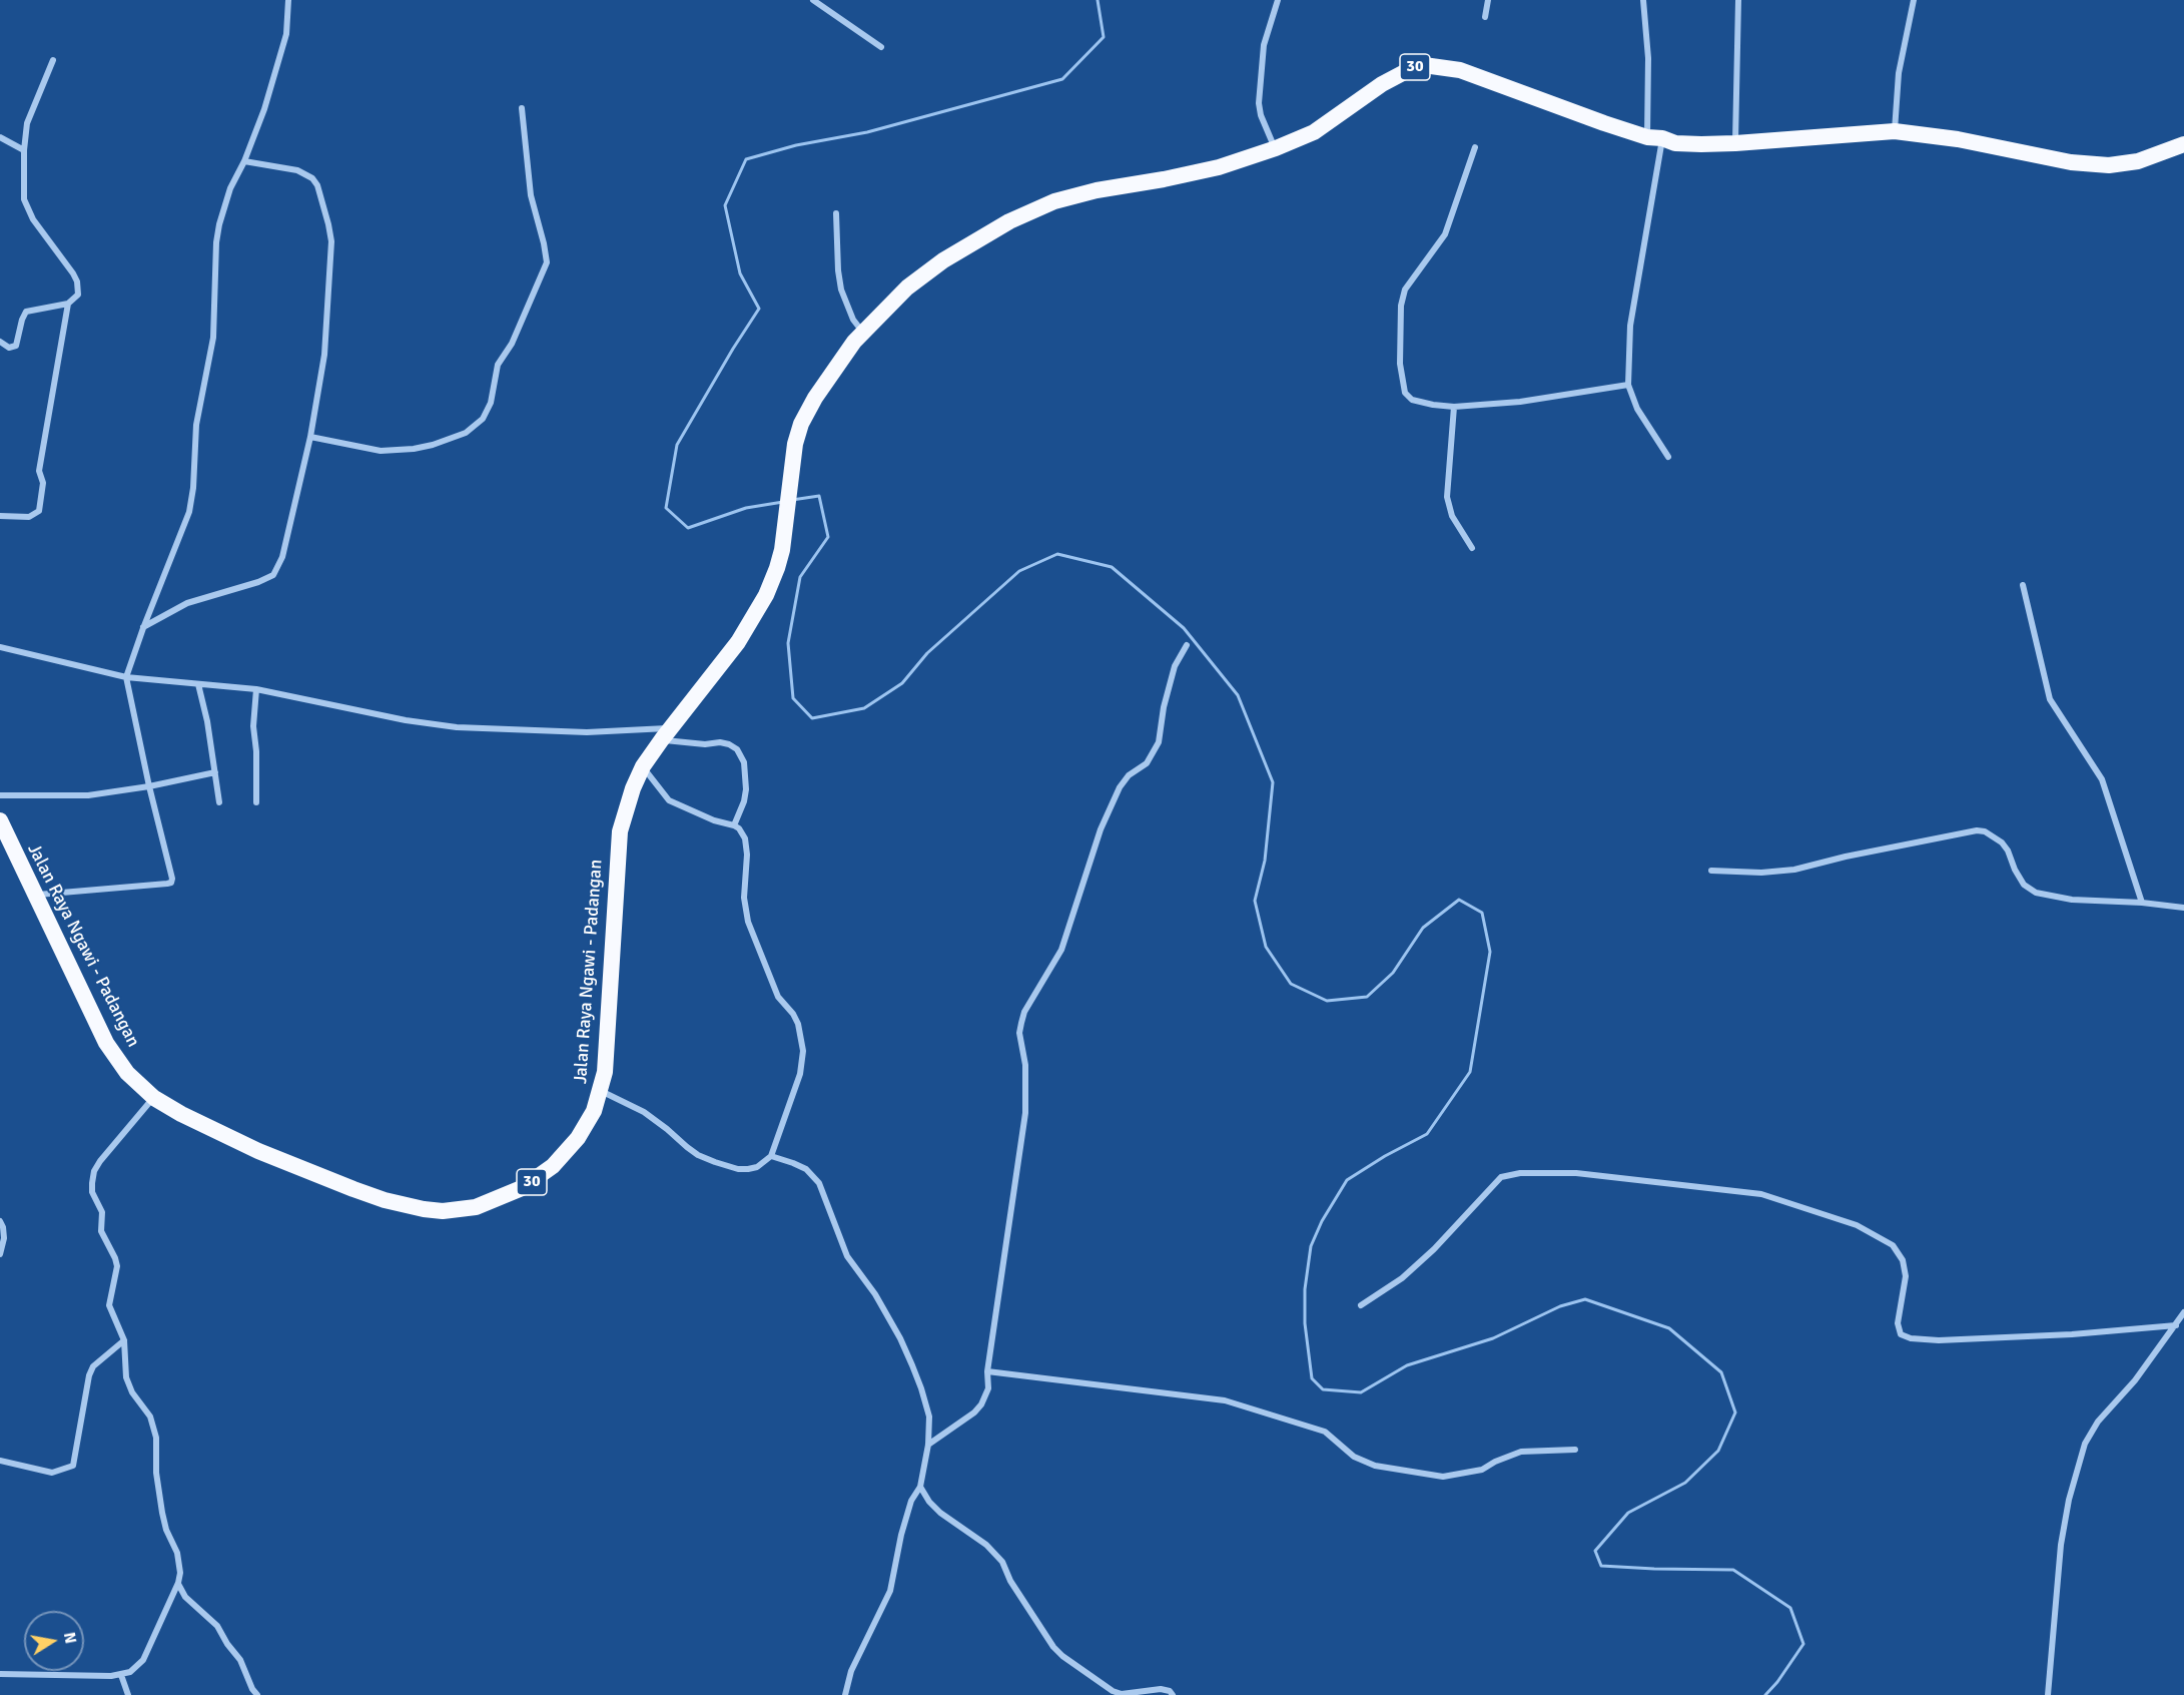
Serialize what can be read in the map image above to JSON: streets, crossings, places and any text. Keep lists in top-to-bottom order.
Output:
{
  "streets": {
    "highway": ["30", "Jalan Raya Ngawi - Padangan"]
  },
  "crossings": [
    ["30", "Jalan Raya Ngawi - Padangan"]
  ],
  "north": "right"
}
